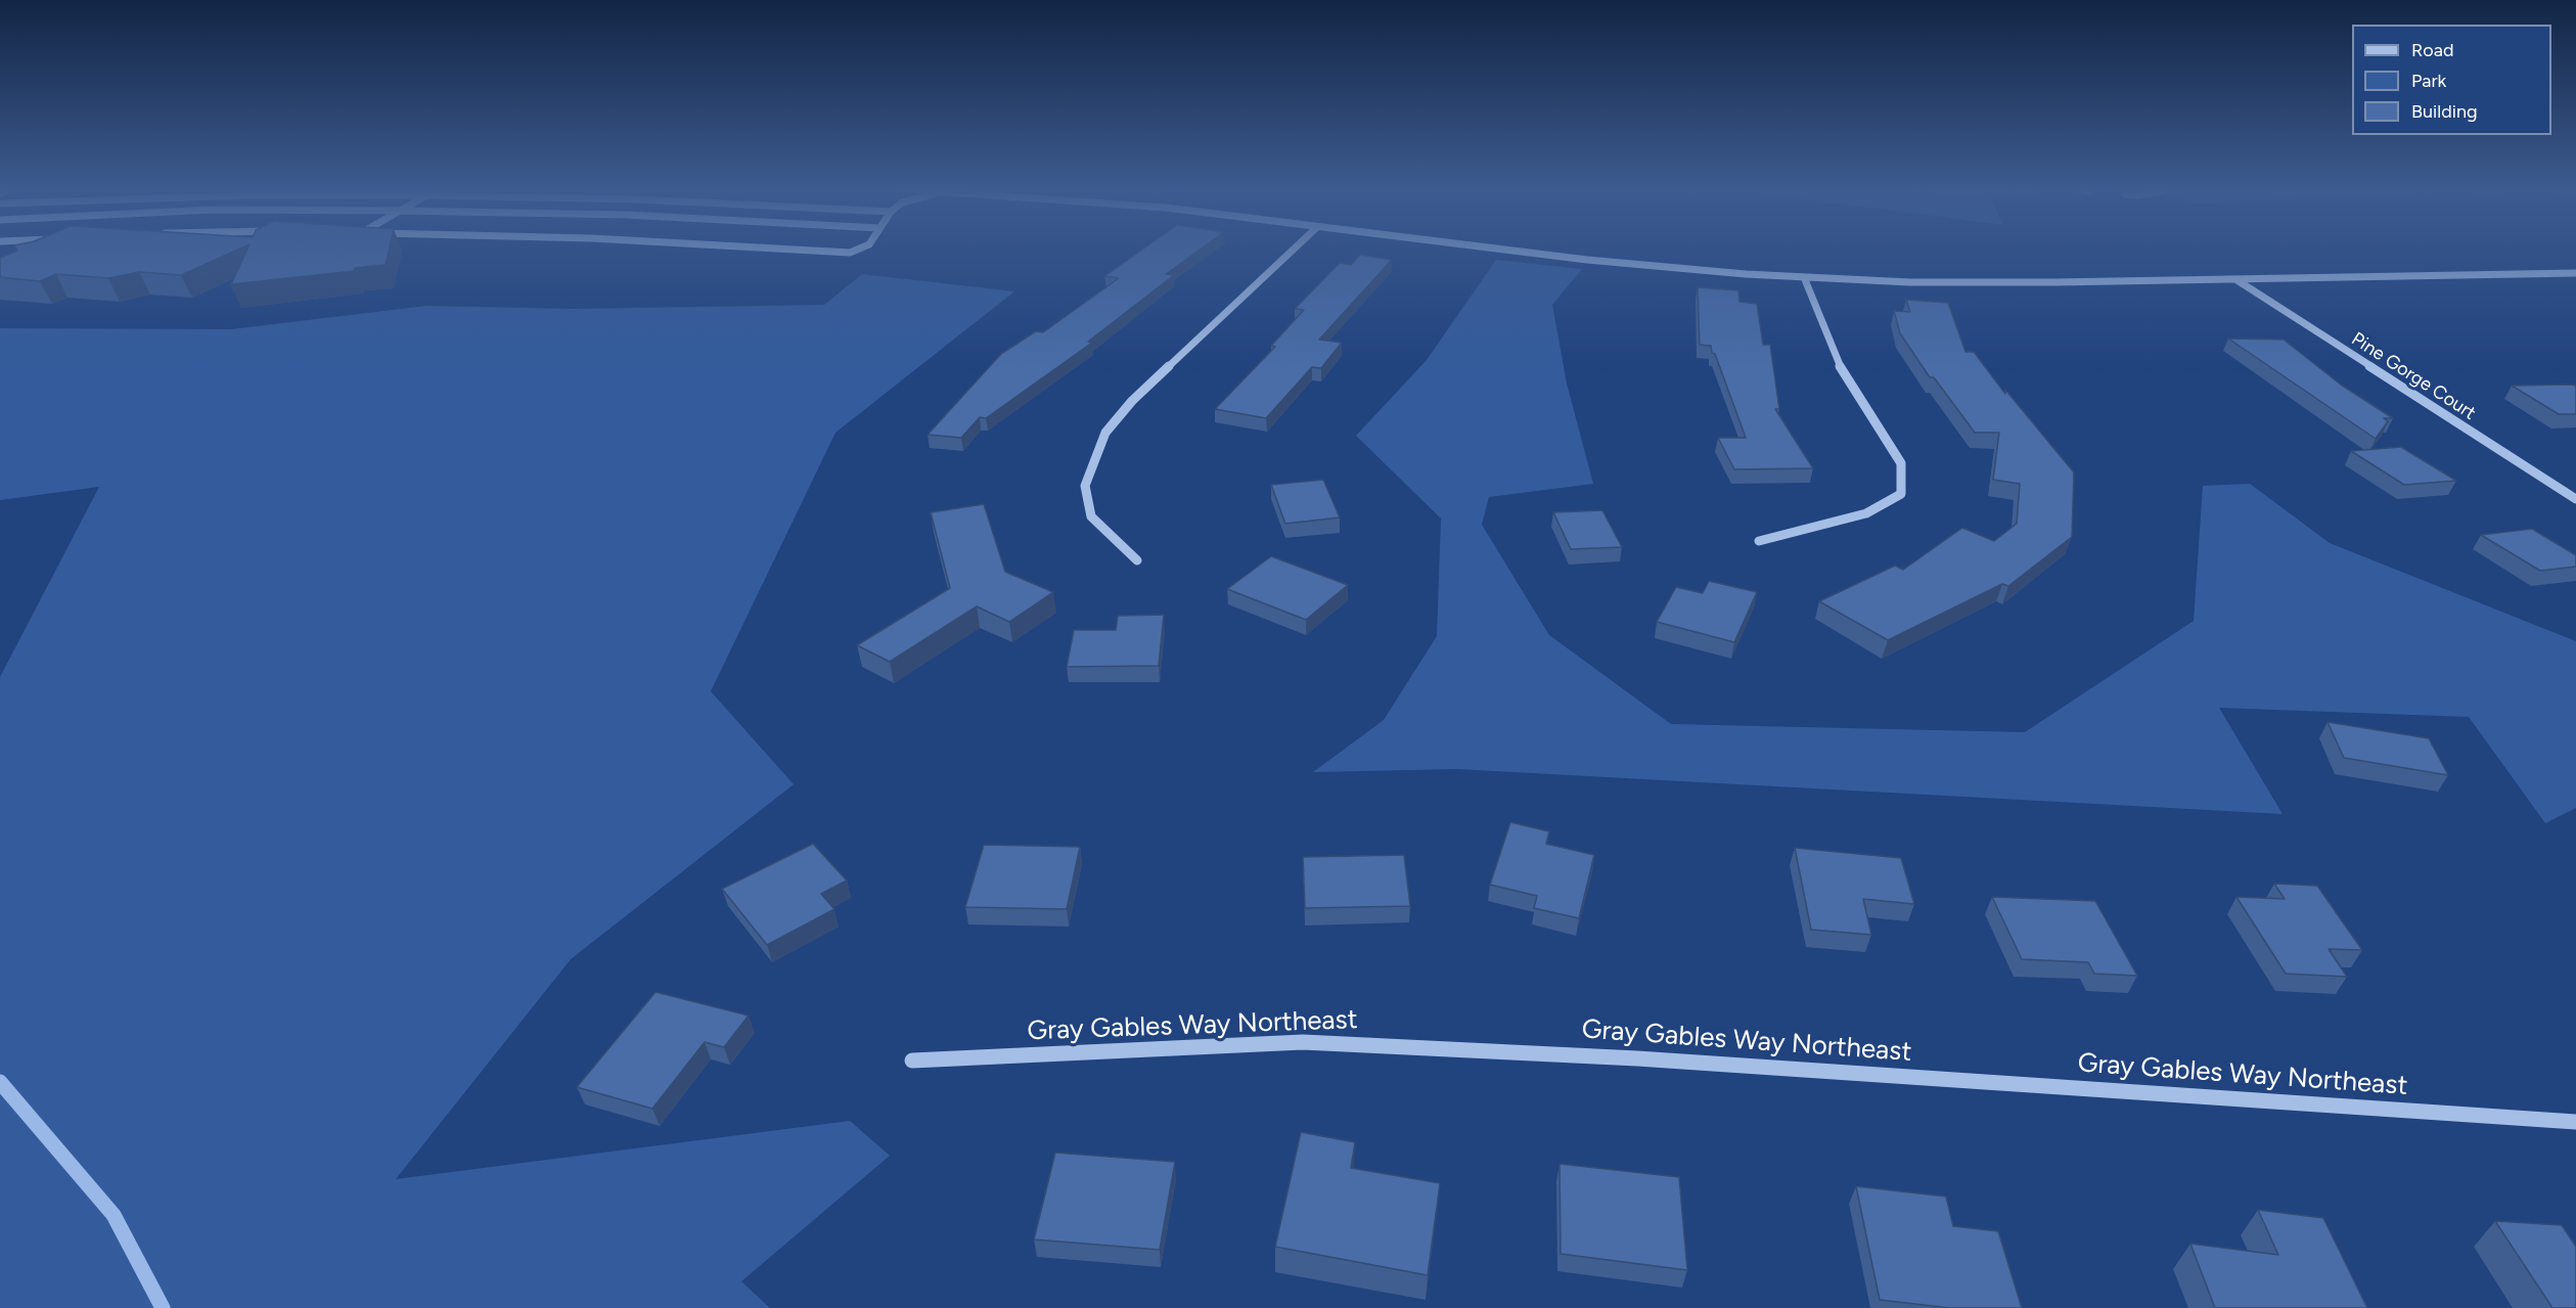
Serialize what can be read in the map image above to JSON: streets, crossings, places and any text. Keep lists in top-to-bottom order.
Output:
{
  "streets": {
    "street": ["Pine Gorge Court", "Gray Gables Way Northeast"]
  },
  "legend": ["Road", "Park", "Building"]
}
